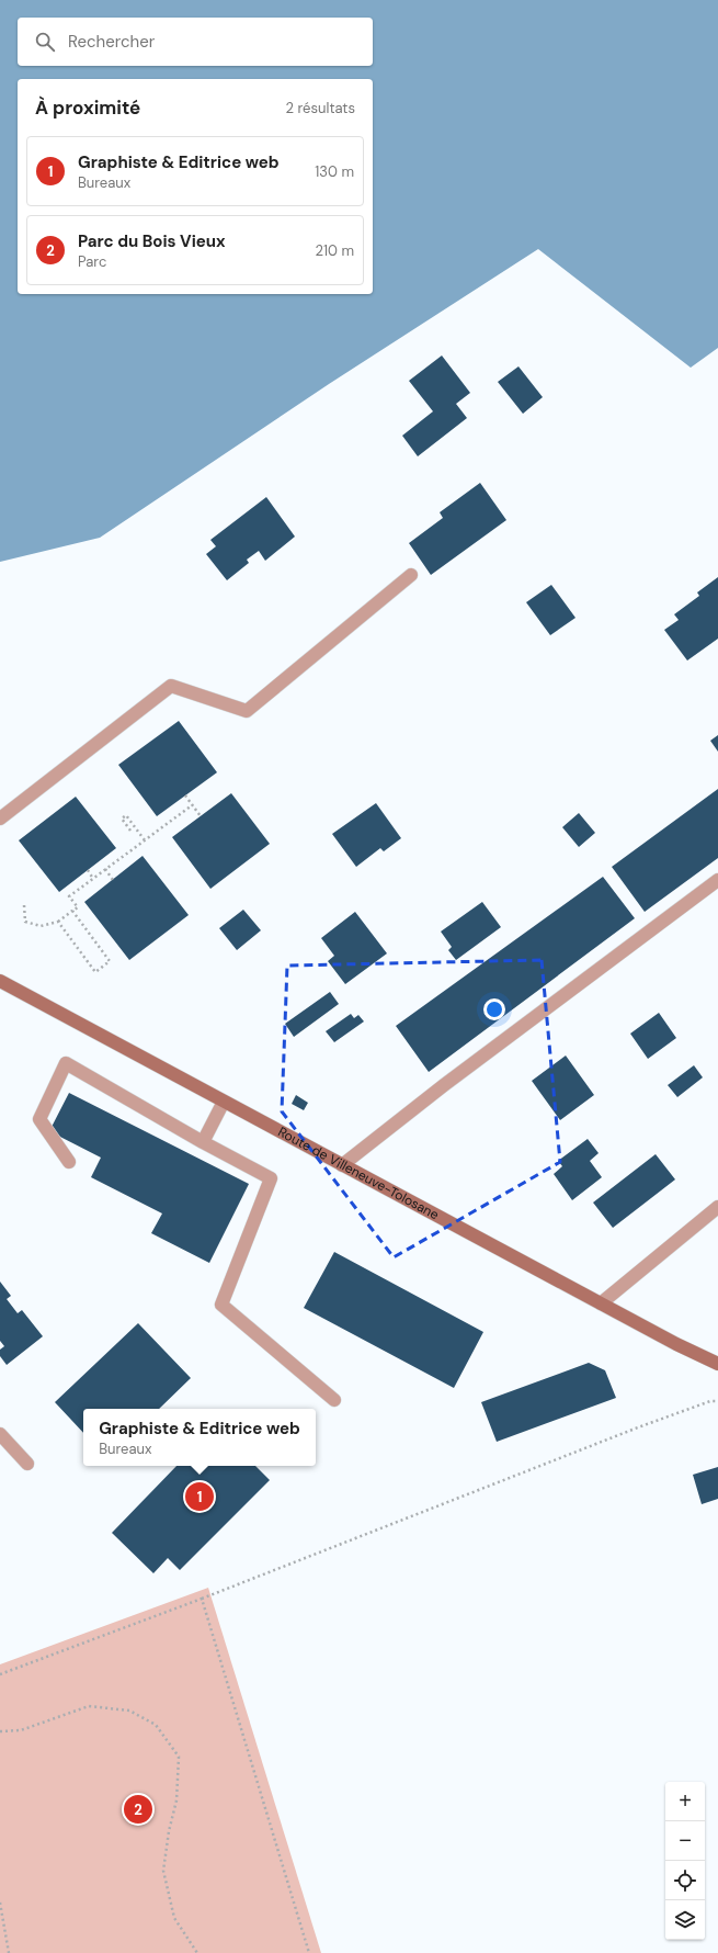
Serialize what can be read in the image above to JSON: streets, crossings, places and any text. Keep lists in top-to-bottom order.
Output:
{
  "streets": {
    "street": ["Route de Villeneuve-Tolosane"]
  },
  "page": {
    "search": "Rechercher",
    "heading": ["À proximité", "2 résultats"],
    "list": [
      {
        "mark": "1",
        "name": "Graphiste & Editrice web",
        "note": "Bureaux",
        "value": "130 m"
      },
      {
        "mark": "2",
        "name": "Parc du Bois Vieux",
        "note": "Parc",
        "value": "210 m"
      }
    ],
    "popup": ["Graphiste & Editrice web", "Bureaux"],
    "pins": ["1", "2"],
    "map_buttons": ["+", "−"]
  }
}
